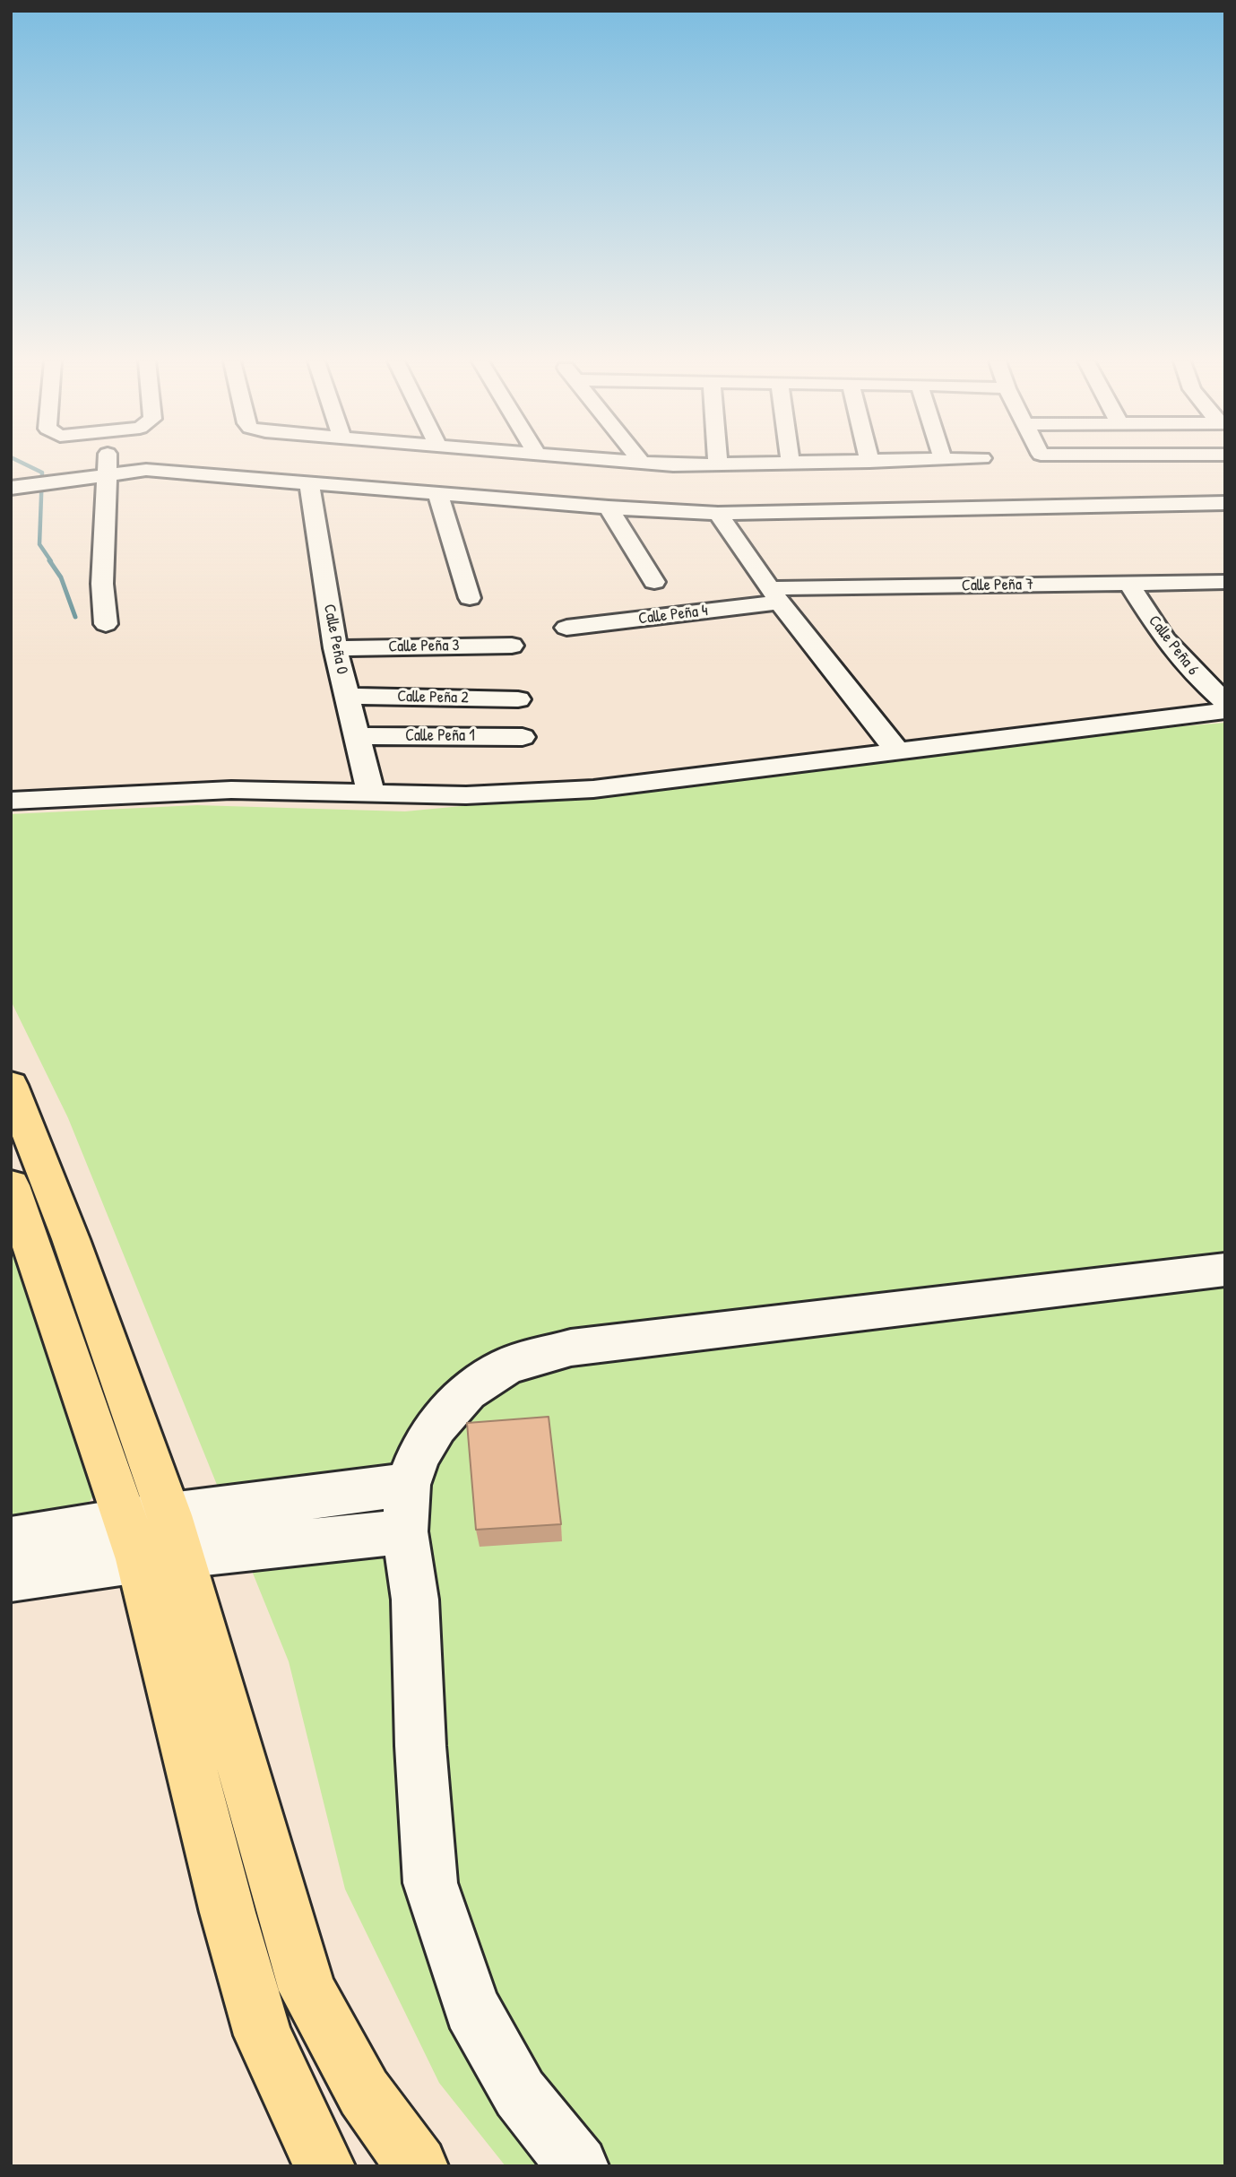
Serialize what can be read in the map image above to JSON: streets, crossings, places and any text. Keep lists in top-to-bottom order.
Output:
{
  "streets": {
    "street": [
      "Calle Peña 7",
      "Calle Peña 4",
      "Calle Peña 0",
      "Calle Peña 6",
      "Calle Peña 3",
      "Calle Peña 2",
      "Calle Peña 1"
    ]
  },
  "crossings": [
    ["Calle Peña 7", "Calle Peña 4"],
    ["Calle Peña 7", "Calle Peña 6"],
    ["Calle Peña 0", "Calle Peña 3"],
    ["Calle Peña 0", "Calle Peña 2"],
    ["Calle Peña 0", "Calle Peña 1"]
  ]
}
